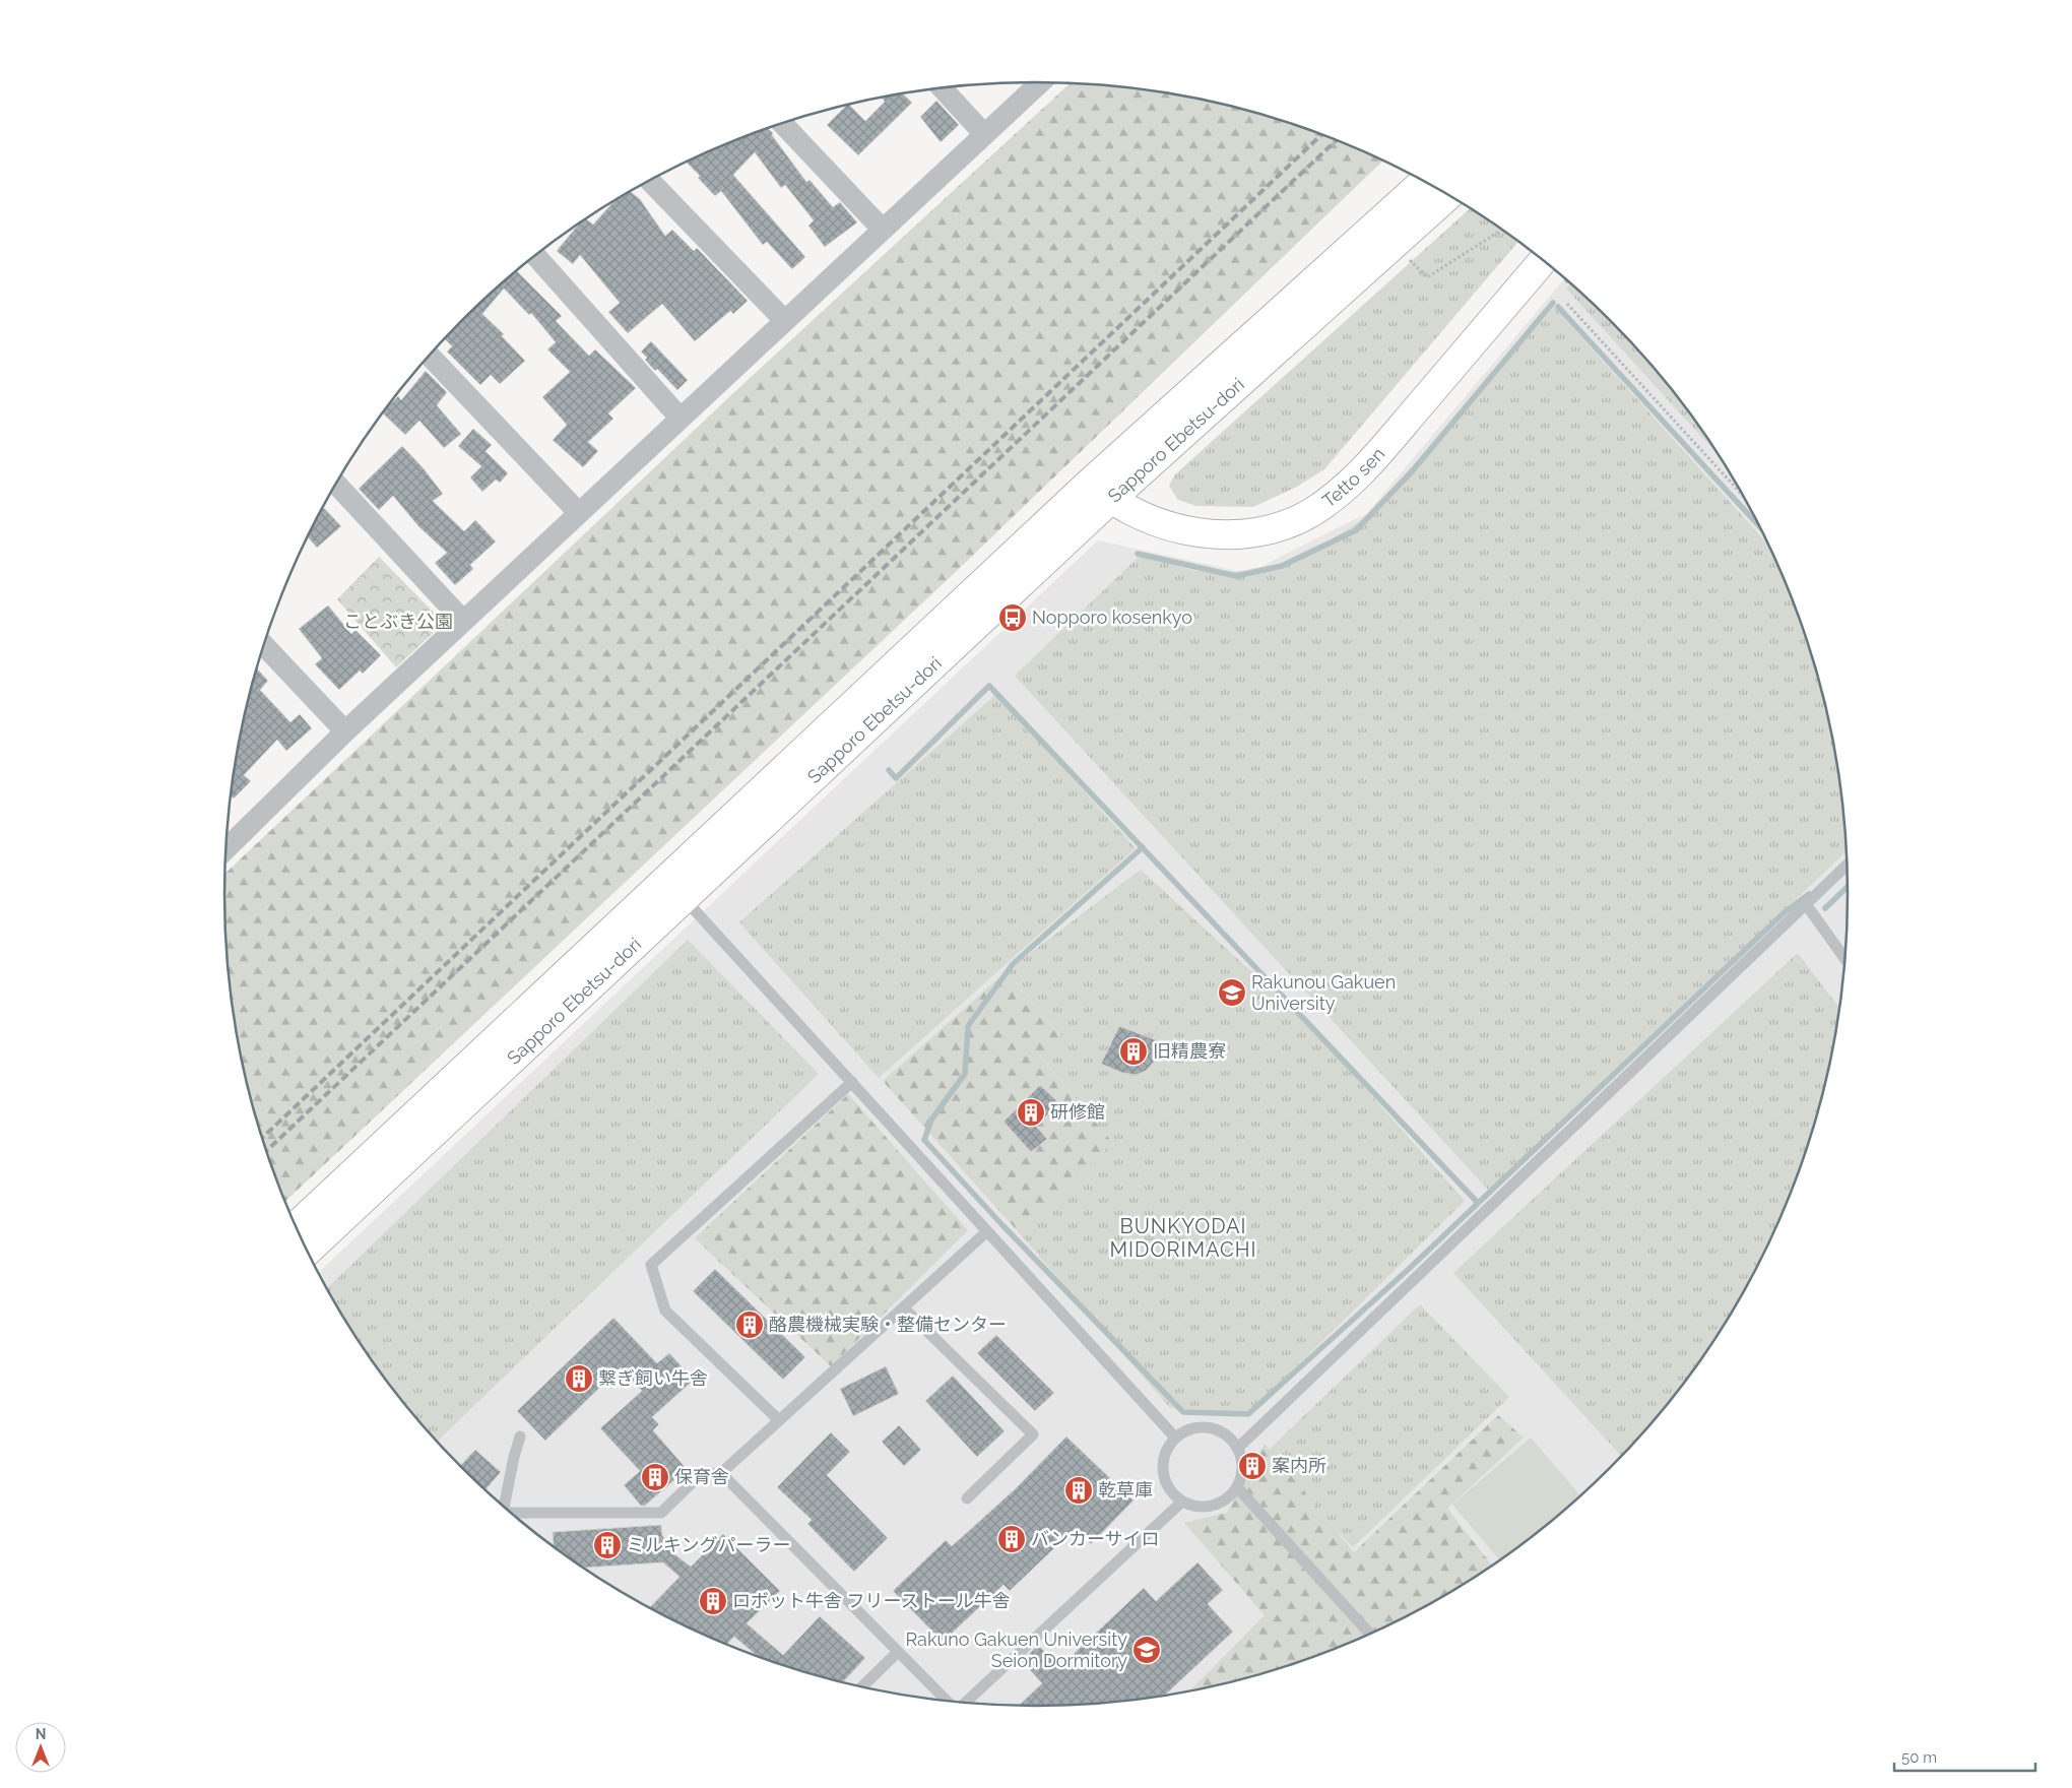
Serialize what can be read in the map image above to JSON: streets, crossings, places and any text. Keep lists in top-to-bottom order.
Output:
{
  "streets": {
    "main road": ["Sapporo Ebetsu-dori", "Tetto sen"]
  },
  "crossings": [
    ["Sapporo Ebetsu-dori", "Tetto sen"]
  ],
  "districts": ["BUNKYODAI MIDORIMACHI"],
  "parks": ["ことぶき公園"],
  "places": {
    "bus stop": ["Nopporo kosenkyo"],
    "school or university": ["Rakunou Gakuen University", "Rakuno Gakuen University Seion Dormitory"],
    "building": [
      "旧精農寮",
      "研修館",
      "酪農機械実験・整備センター",
      "繋ぎ飼い牛舎",
      "案内所",
      "保育舎",
      "乾草庫",
      "バンカーサイロ",
      "ミルキングパーラー",
      "ロボット牛舎 フリーストール牛舎"
    ]
  },
  "scale_bar": "50 m",
  "north": "top"
}
